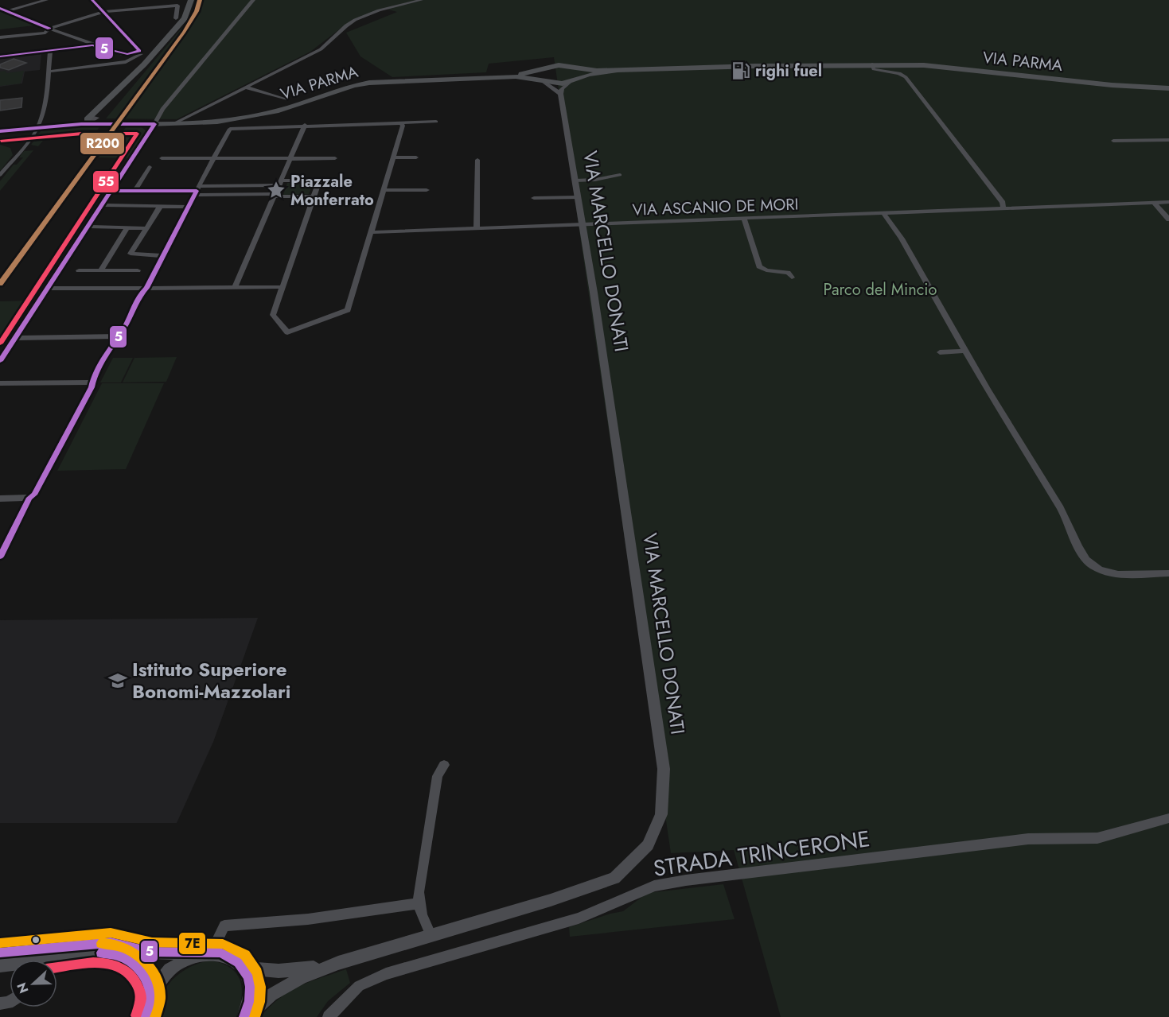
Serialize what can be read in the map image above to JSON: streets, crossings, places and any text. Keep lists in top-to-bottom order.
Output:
{
  "streets": {
    "main road": ["VIA PARMA"],
    "street": ["VIA ASCANIO DE MORI", "VIA MARCELLO DONATI", "STRADA TRINCERONE"]
  },
  "crossings": [
    ["VIA PARMA", "VIA ASCANIO DE MORI"],
    ["VIA ASCANIO DE MORI", "VIA MARCELLO DONATI"]
  ],
  "parks": ["Parco del Mincio"],
  "places": {
    "fuel station": ["righi fuel"],
    "place": ["Piazzale Monferrato"],
    "school or university": ["Istituto Superiore Bonomi-Mazzolari"]
  },
  "lines": [
    "transit line R200",
    "transit line 5",
    "transit line 55",
    "transit line 7E"
  ],
  "north": "left"
}
